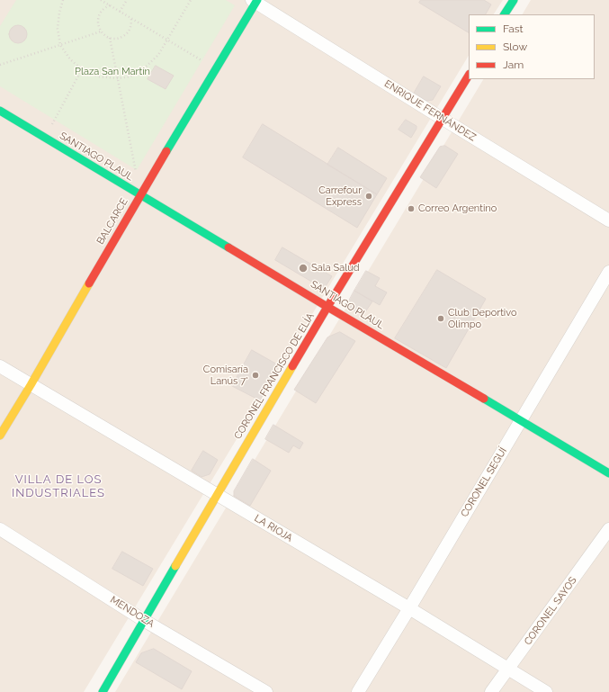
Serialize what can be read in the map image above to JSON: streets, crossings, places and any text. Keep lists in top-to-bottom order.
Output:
{
  "streets": {
    "street": [
      "ENRIQUE FERNÁNDEZ",
      "SANTIAGO PLAUL",
      "BALCARCE",
      "CORONEL FRANCISCO DE ELÍA",
      "CORONEL SEGUÍ",
      "LA RIOJA",
      "CORONEL SAYOS",
      "MENDOZA"
    ]
  },
  "crossings": [
    ["ENRIQUE FERNÁNDEZ", "BALCARCE"],
    ["ENRIQUE FERNÁNDEZ", "CORONEL FRANCISCO DE ELÍA"],
    ["SANTIAGO PLAUL", "BALCARCE"],
    ["SANTIAGO PLAUL", "CORONEL FRANCISCO DE ELÍA"],
    ["SANTIAGO PLAUL", "CORONEL SEGUÍ"],
    ["BALCARCE", "LA RIOJA"],
    ["CORONEL FRANCISCO DE ELÍA", "LA RIOJA"],
    ["CORONEL FRANCISCO DE ELÍA", "MENDOZA"],
    ["CORONEL SEGUÍ", "LA RIOJA"],
    ["LA RIOJA", "CORONEL SAYOS"]
  ],
  "districts": ["VILLA DE LOS INDUSTRIALES"],
  "parks": ["Plaza San Martín"],
  "places": [
    "Carrefour Express",
    "Correo Argentino",
    "Sala Salud",
    "Club Deportivo Olimpo",
    "Comisaría Lanús 7°"
  ],
  "legend": ["Fast", "Slow", "Jam"]
}
